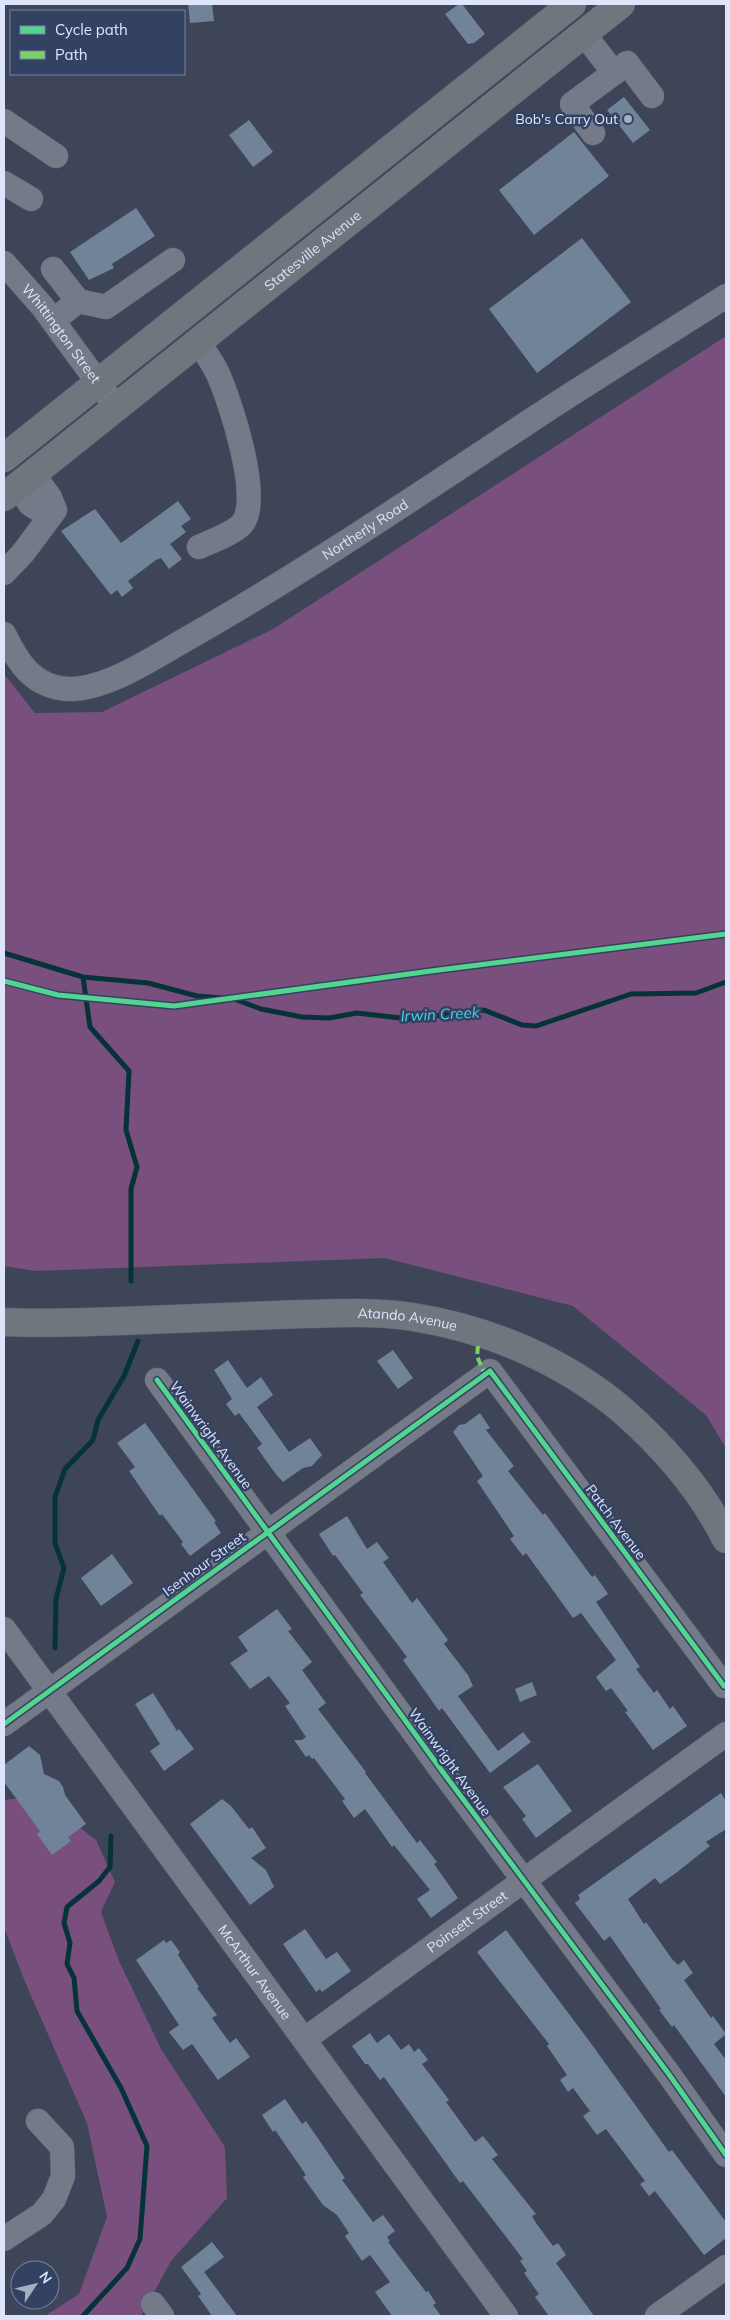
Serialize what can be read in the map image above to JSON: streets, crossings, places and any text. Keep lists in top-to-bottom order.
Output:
{
  "streets": {
    "main road": ["Statesville Avenue", "Atando Avenue"],
    "street": [
      "Whittington Street",
      "Northerly Road",
      "Wainwright Avenue",
      "Patch Avenue",
      "Isenhour Street",
      "Poinsett Street",
      "McArthur Avenue"
    ]
  },
  "crossings": [
    ["Statesville Avenue", "Whittington Street"],
    ["Wainwright Avenue", "Isenhour Street"],
    ["Wainwright Avenue", "Poinsett Street"],
    ["Patch Avenue", "Isenhour Street"],
    ["Isenhour Street", "McArthur Avenue"],
    ["Poinsett Street", "McArthur Avenue"]
  ],
  "water": ["Irwin Creek"],
  "places": ["Bob's Carry Out"],
  "legend": ["Cycle path", "Path"],
  "north": "top right"
}
